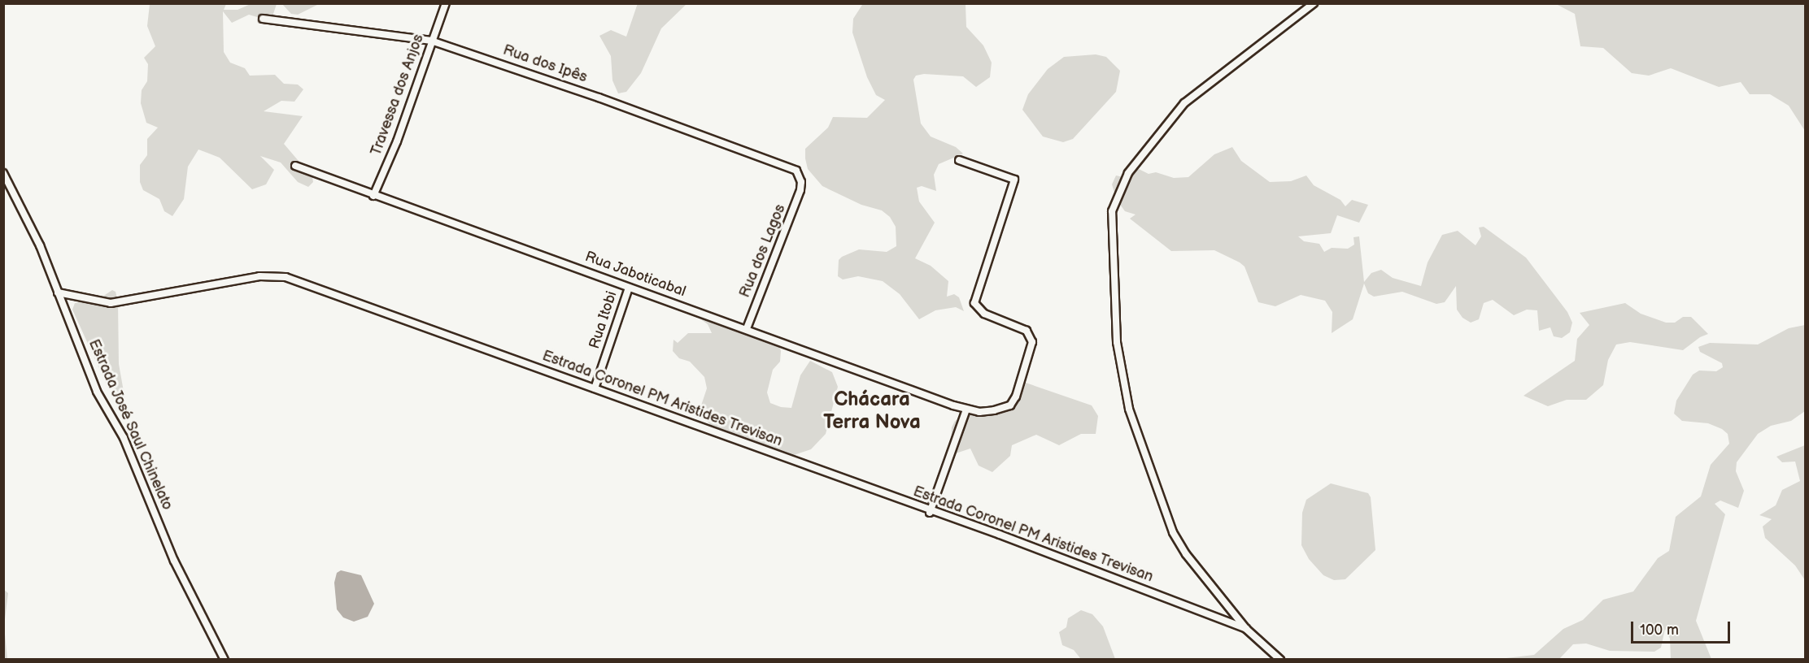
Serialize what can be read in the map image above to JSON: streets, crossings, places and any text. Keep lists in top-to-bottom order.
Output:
{
  "streets": {
    "street": [
      "Rua dos Ipês",
      "Travessa dos Anjos",
      "Rua dos Lagos",
      "Rua Jaboticabal",
      "Rua Itobi",
      "Estrada Coronel PM Aristides Trevisan",
      "Estrada José Saul Chinelato"
    ]
  },
  "crossings": [
    ["Rua dos Ipês", "Travessa dos Anjos"],
    ["Rua dos Ipês", "Rua dos Lagos"],
    ["Travessa dos Anjos", "Rua Jaboticabal"],
    ["Rua dos Lagos", "Rua Jaboticabal"],
    ["Rua Jaboticabal", "Rua Itobi"],
    ["Rua Itobi", "Estrada Coronel PM Aristides Trevisan"],
    ["Estrada Coronel PM Aristides Trevisan", "Estrada José Saul Chinelato"]
  ],
  "districts": ["Chácara Terra Nova"],
  "scale_bar": "100 m"
}
